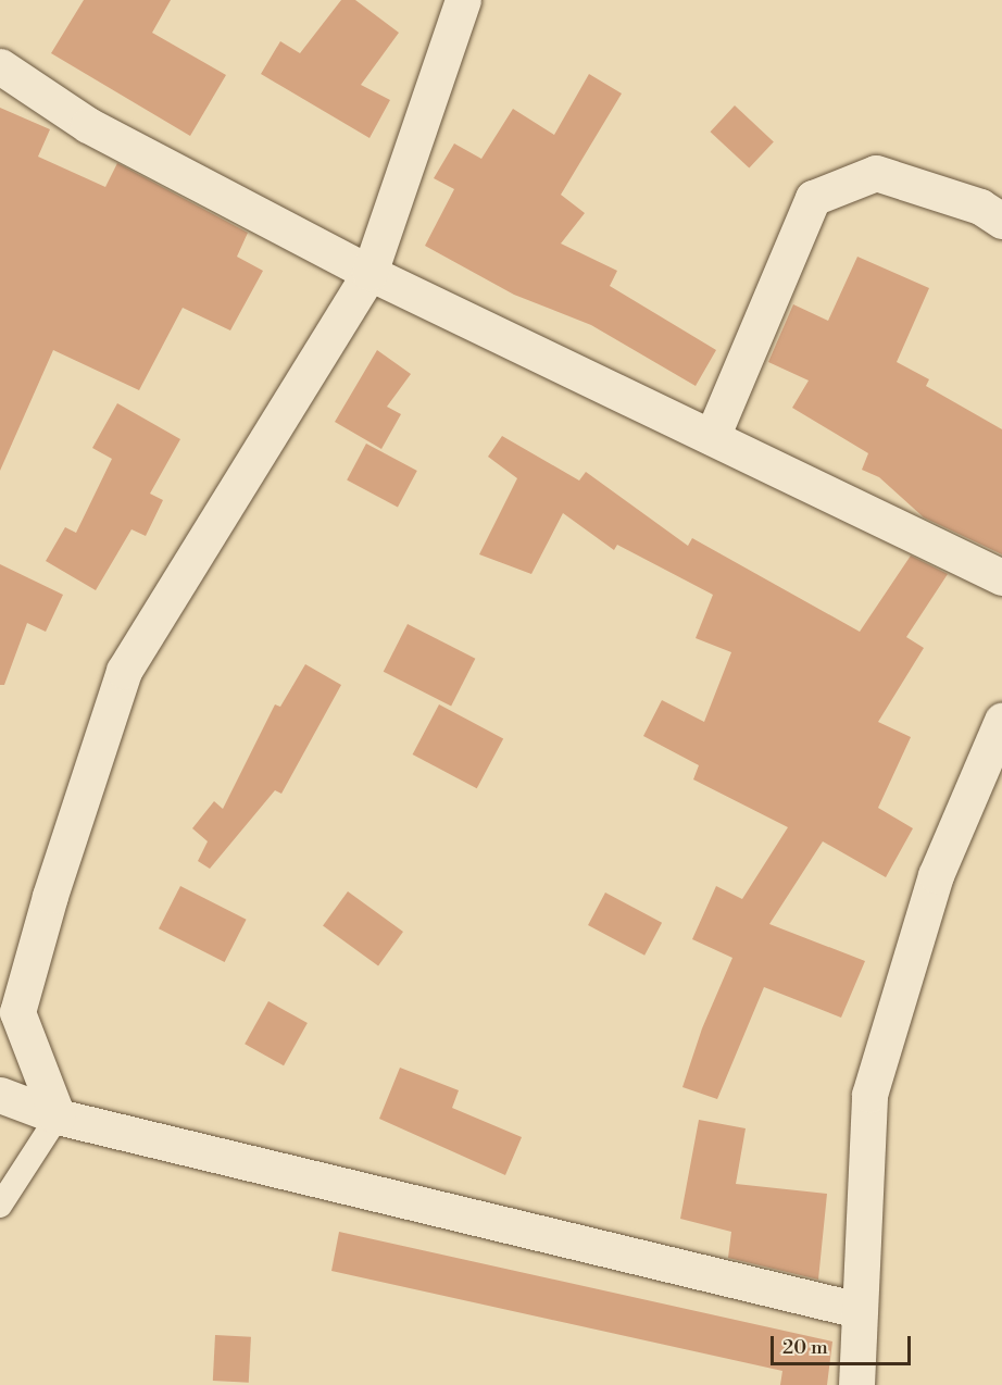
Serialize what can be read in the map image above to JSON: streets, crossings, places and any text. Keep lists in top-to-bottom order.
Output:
{
  "scale_bar": "20 m"
}
